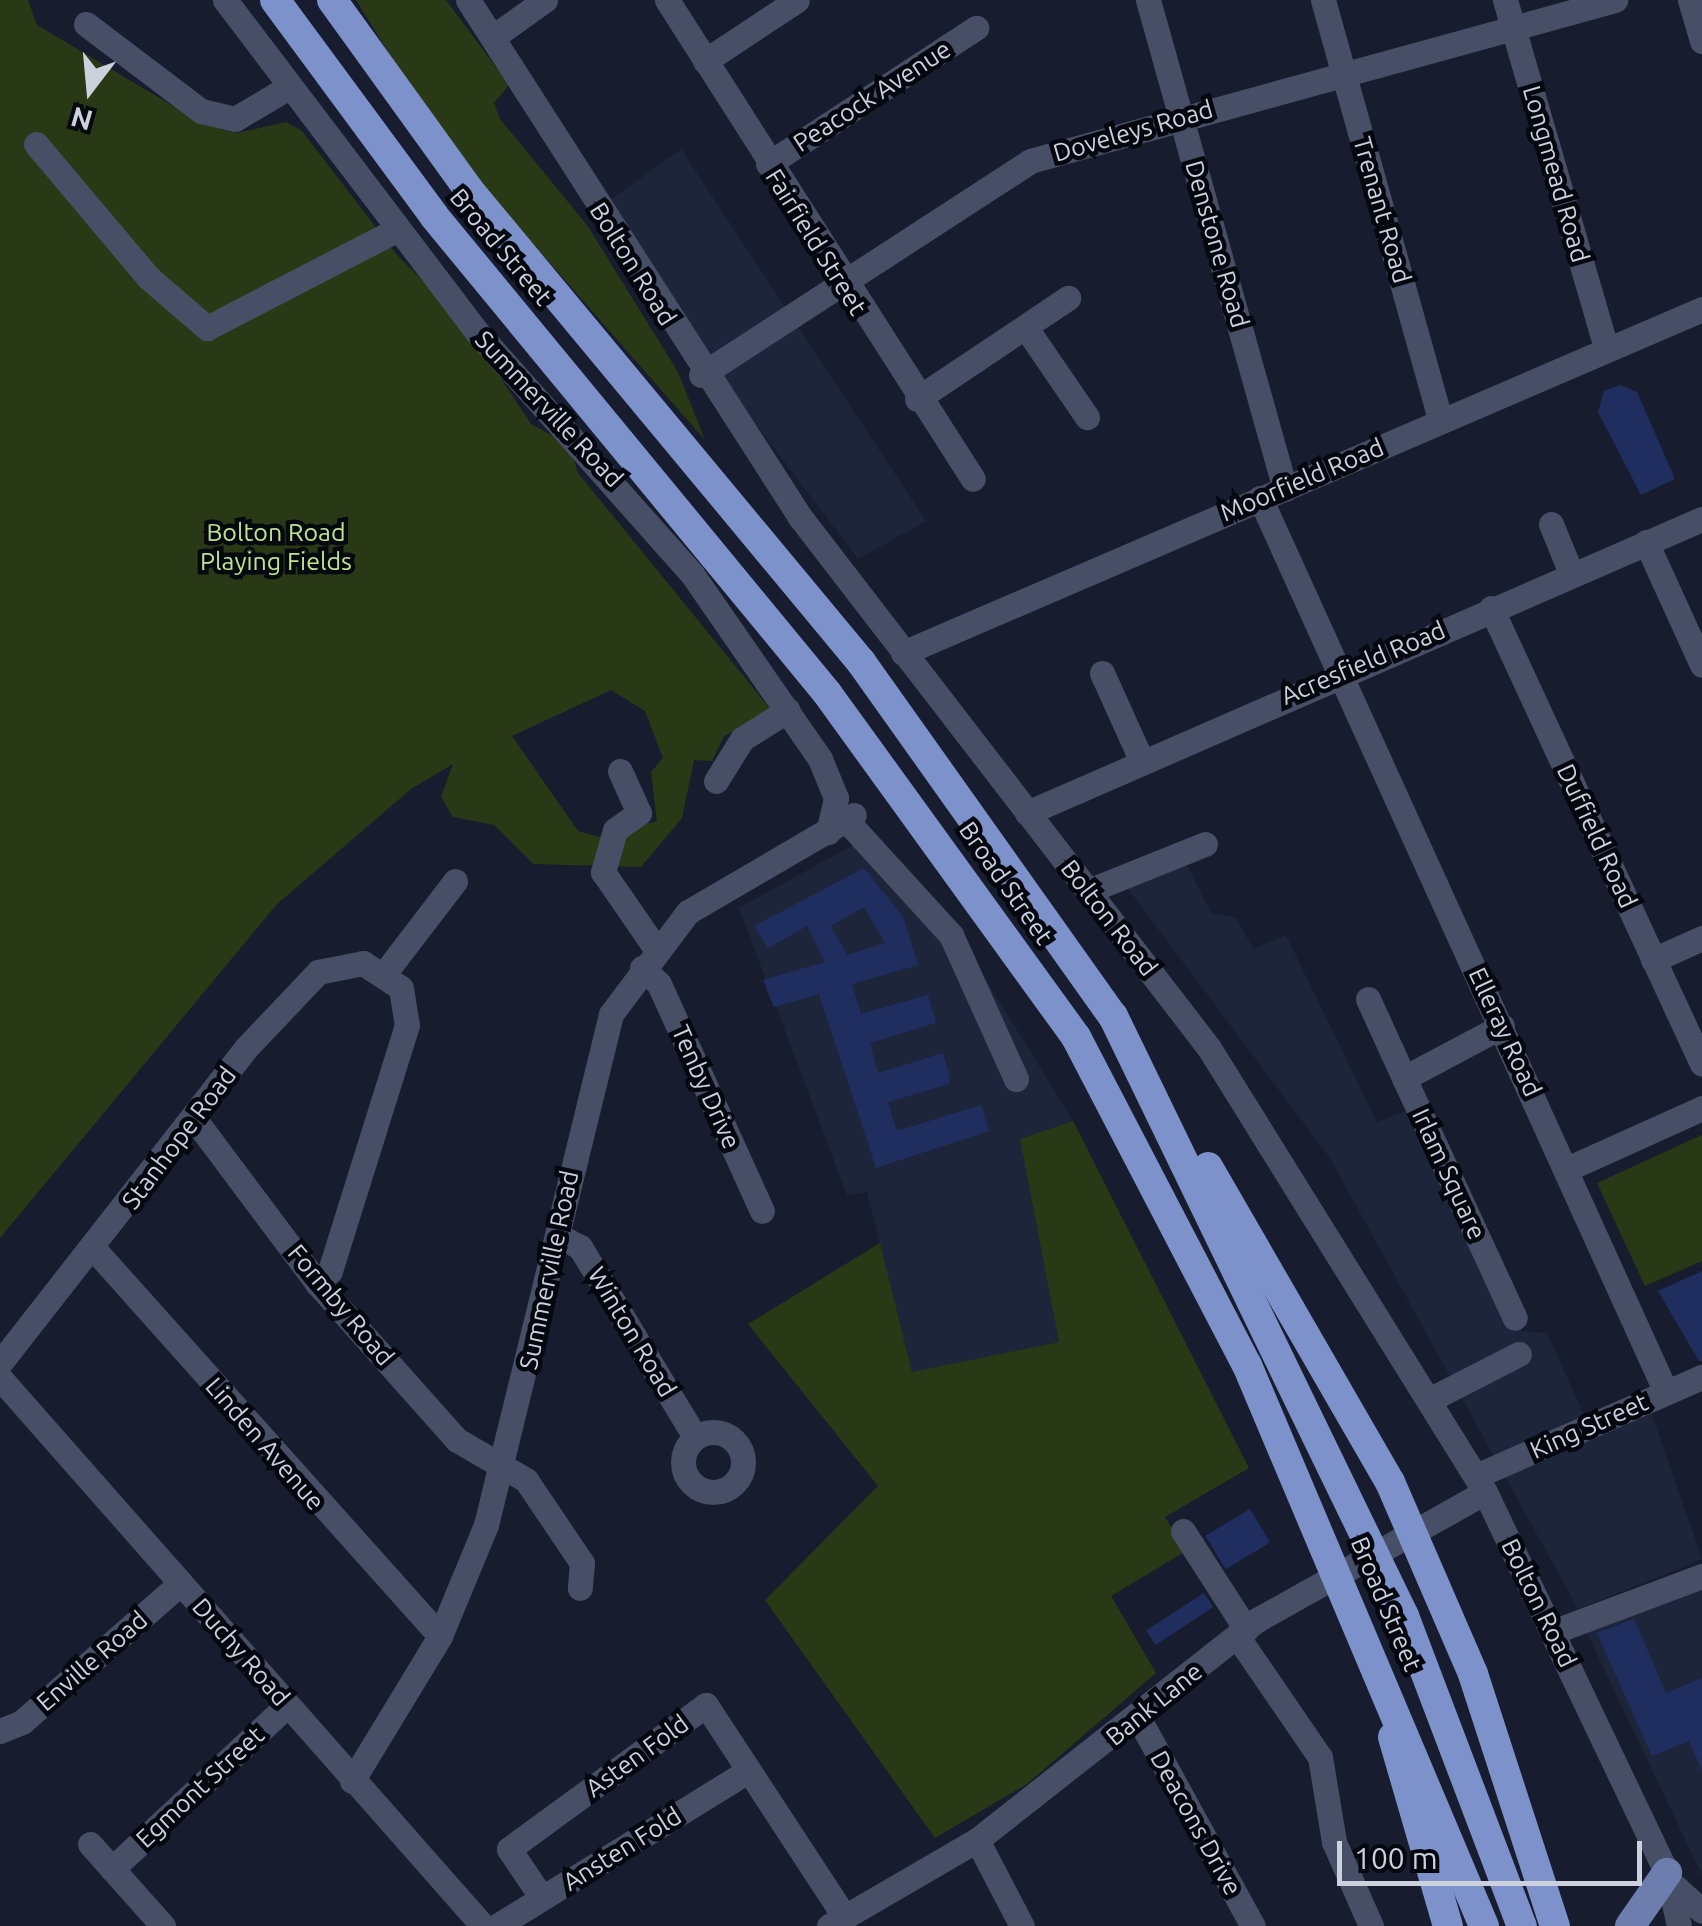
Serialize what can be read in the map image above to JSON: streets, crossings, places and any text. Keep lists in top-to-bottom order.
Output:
{
  "streets": {
    "highway": ["Broad Street"],
    "street": [
      "Peacock Avenue",
      "Doveleys Road",
      "Longmead Road",
      "Trenant Road",
      "Fairfield Street",
      "Denstone Road",
      "Bolton Road",
      "Summerville Road",
      "Moorfield Road",
      "Acresfield Road",
      "Duffield Road",
      "Elleray Road",
      "Tenby Drive",
      "Stanhope Road",
      "Irlam Square",
      "Formby Road",
      "Winton Road",
      "King Street",
      "Linden Avenue",
      "Duchy Road",
      "Enville Road",
      "Bank Lane",
      "Asten Fold",
      "Egmont Street",
      "Deacons Drive",
      "Ansten Fold"
    ]
  },
  "crossings": [
    ["Peacock Avenue", "Fairfield Street"],
    ["Doveleys Road", "Longmead Road"],
    ["Doveleys Road", "Trenant Road"],
    ["Doveleys Road", "Fairfield Street"],
    ["Doveleys Road", "Denstone Road"],
    ["Doveleys Road", "Bolton Road"],
    ["Longmead Road", "Moorfield Road"],
    ["Trenant Road", "Moorfield Road"],
    ["Denstone Road", "Moorfield Road"],
    ["Bolton Road", "Moorfield Road"],
    ["Bolton Road", "Acresfield Road"],
    ["Bolton Road", "King Street"],
    ["Bolton Road", "Bank Lane"],
    ["Summerville Road", "Tenby Drive"],
    ["Summerville Road", "Formby Road"],
    ["Summerville Road", "Winton Road"],
    ["Summerville Road", "Linden Avenue"],
    ["Summerville Road", "Duchy Road"],
    ["Moorfield Road", "Elleray Road"],
    ["Acresfield Road", "Duffield Road"],
    ["Acresfield Road", "Elleray Road"],
    ["Elleray Road", "Irlam Square"],
    ["Elleray Road", "King Street"],
    ["Stanhope Road", "Formby Road"],
    ["Stanhope Road", "Linden Avenue"],
    ["King Street", "Bank Lane"],
    ["Duchy Road", "Enville Road"],
    ["Duchy Road", "Egmont Street"],
    ["Bank Lane", "Asten Fold"],
    ["Bank Lane", "Deacons Drive"],
    ["Asten Fold", "Ansten Fold"]
  ],
  "parks": ["Bolton Road Playing Fields"],
  "scale_bar": "100 m",
  "north": "bottom"
}
